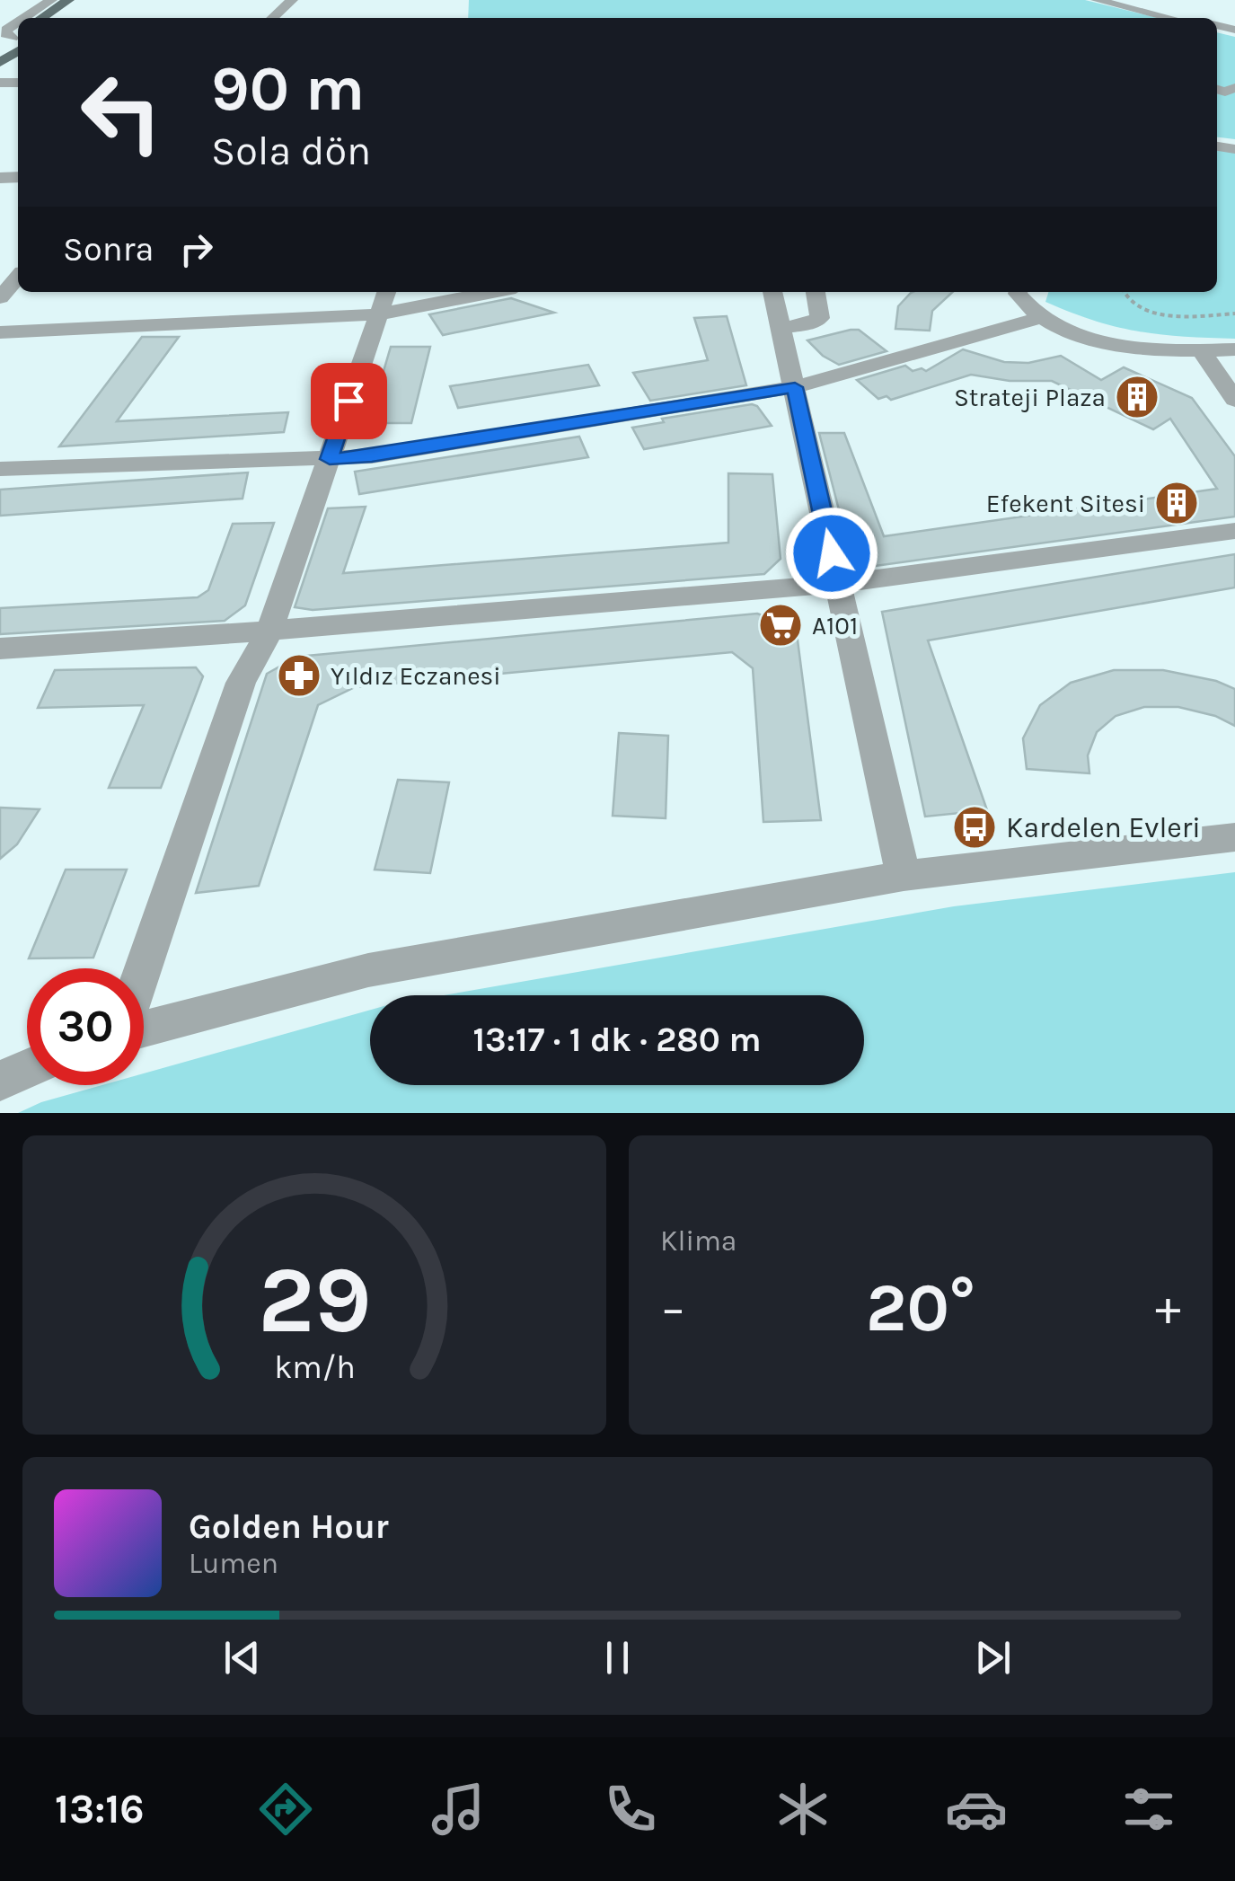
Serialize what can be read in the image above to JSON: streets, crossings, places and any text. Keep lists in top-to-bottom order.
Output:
{
  "places": {
    "building": ["Strateji Plaza", "Efekent Sitesi"],
    "supermarket": ["A101"],
    "pharmacy": ["Yıldız Eczanesi"],
    "bus stop": ["Kardelen Evleri"]
  },
  "page": {
    "turn": ["90 m", "Sola dön"],
    "then": "Sonra",
    "limit": "30",
    "trip": "13:17 · 1 dk · 280 m",
    "tile": "Klima",
    "heat": ["−", "20°", "+"],
    "song": ["Golden Hour", "Lumen"],
    "tabs": "13:16",
    "gauge": ["29", "km/h"]
  }
}
